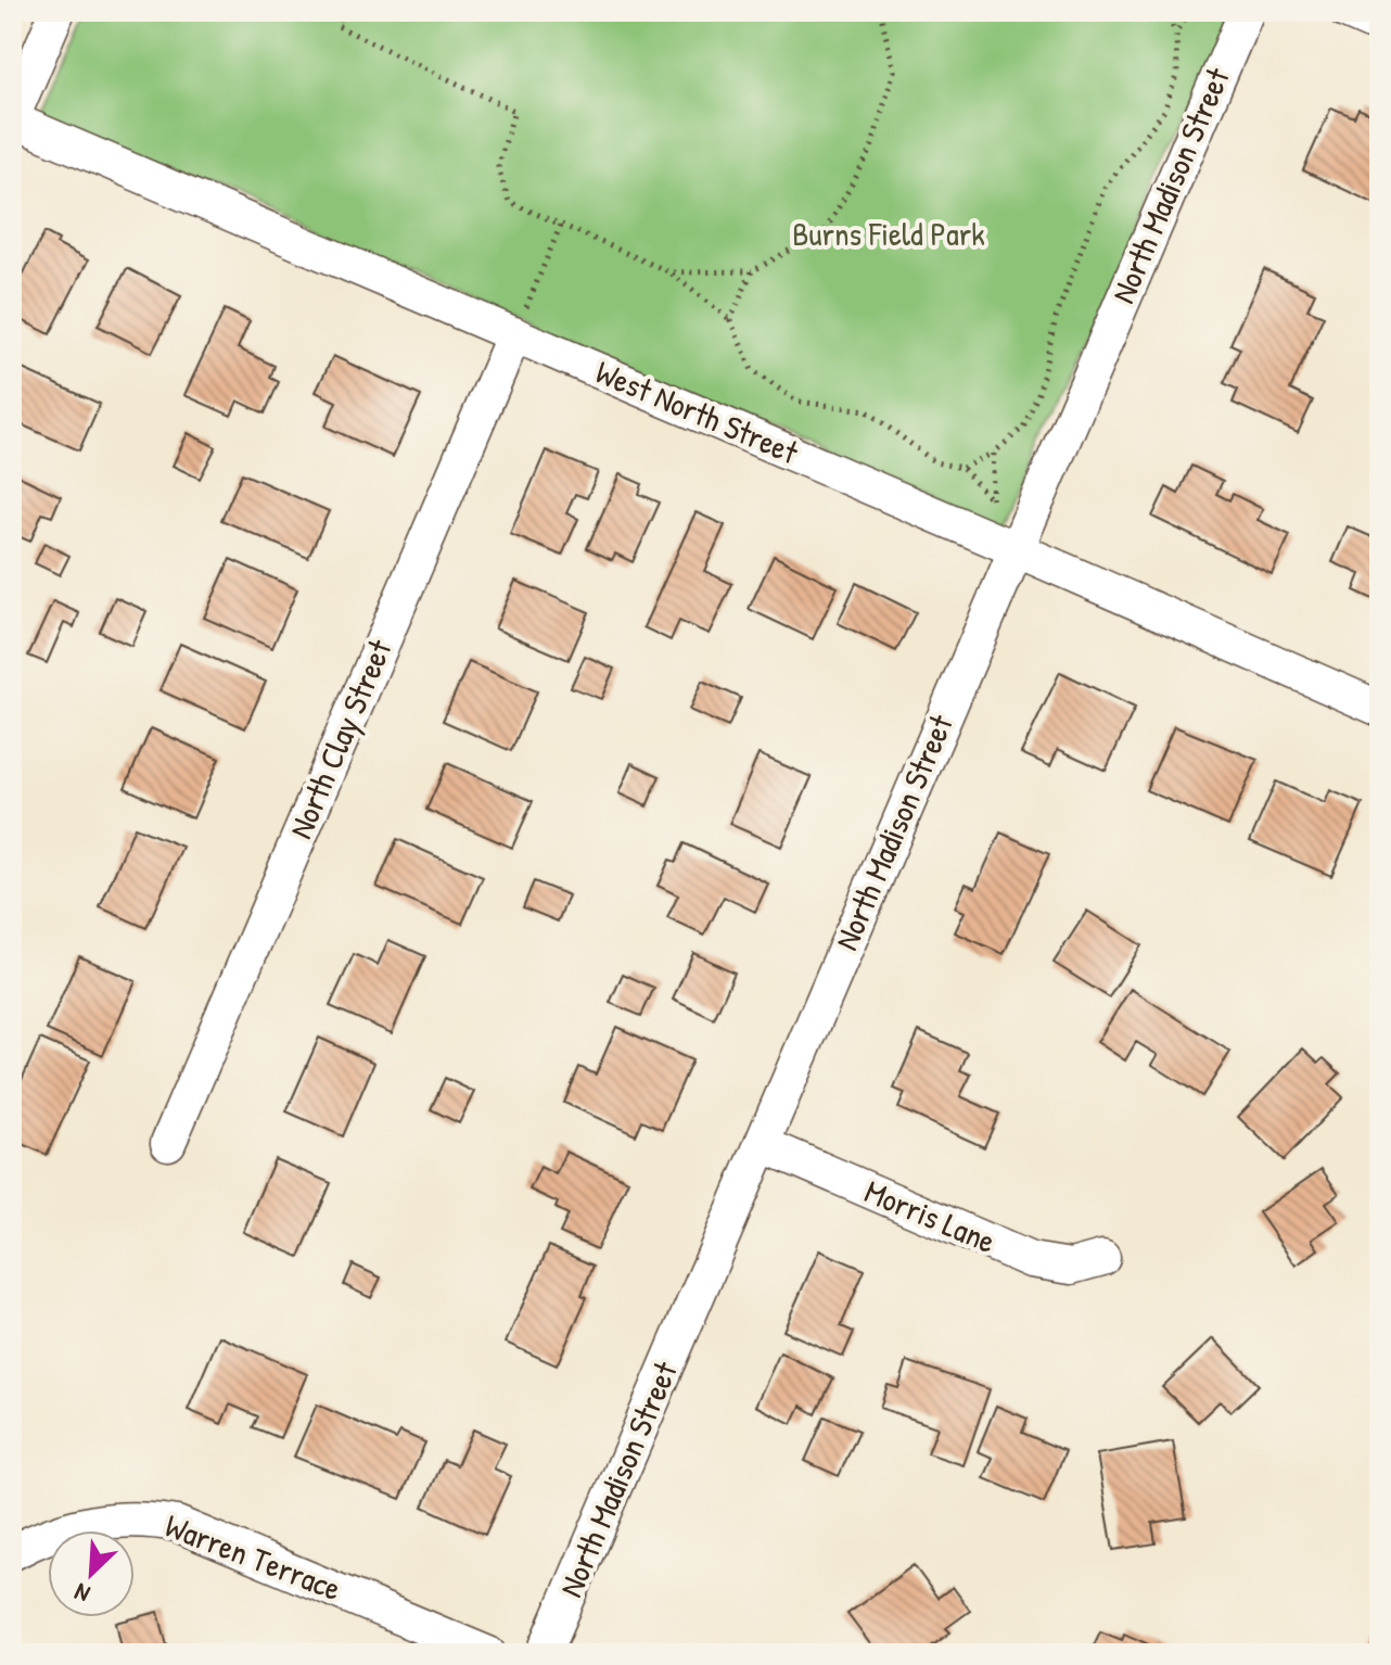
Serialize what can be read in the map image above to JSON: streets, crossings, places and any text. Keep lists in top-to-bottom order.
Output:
{
  "streets": {
    "street": [
      "North Madison Street",
      "West North Street",
      "North Clay Street",
      "Morris Lane",
      "Warren Terrace"
    ]
  },
  "crossings": [
    ["North Madison Street", "West North Street"],
    ["North Madison Street", "Morris Lane"],
    ["West North Street", "North Clay Street"]
  ],
  "parks": ["Burns Field Park"],
  "north": "bottom left"
}
